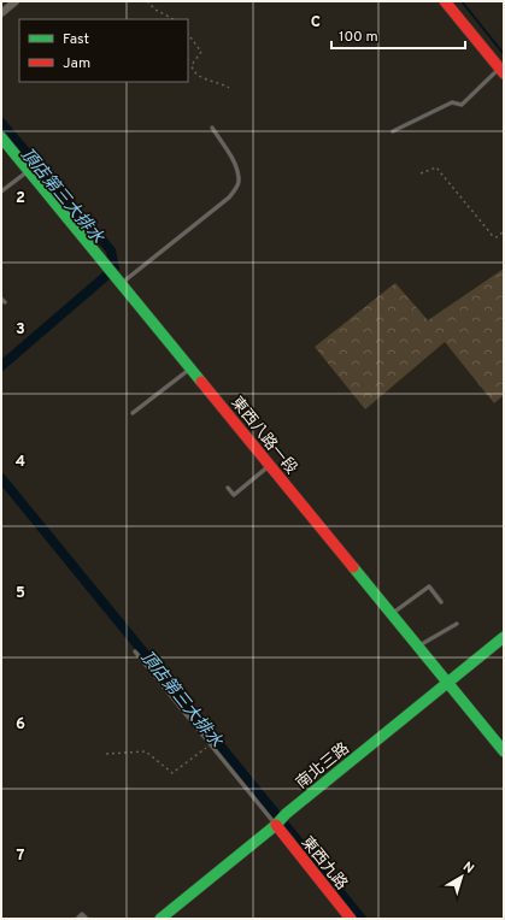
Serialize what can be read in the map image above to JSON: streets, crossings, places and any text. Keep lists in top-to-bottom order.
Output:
{
  "streets": {
    "street": ["東西八路一段", "南北三路", "東西九路"]
  },
  "crossings": [
    ["東西八路一段", "南北三路"],
    ["南北三路", "東西九路"]
  ],
  "water": ["頂店第三大排水"],
  "legend": ["Fast", "Jam"],
  "scale_bar": "100 m",
  "north": "top right",
  "grid": {
    "columns": ["C"],
    "rows": [
      "2",
      "3",
      "4",
      "5",
      "6",
      "7"
    ]
  }
}
